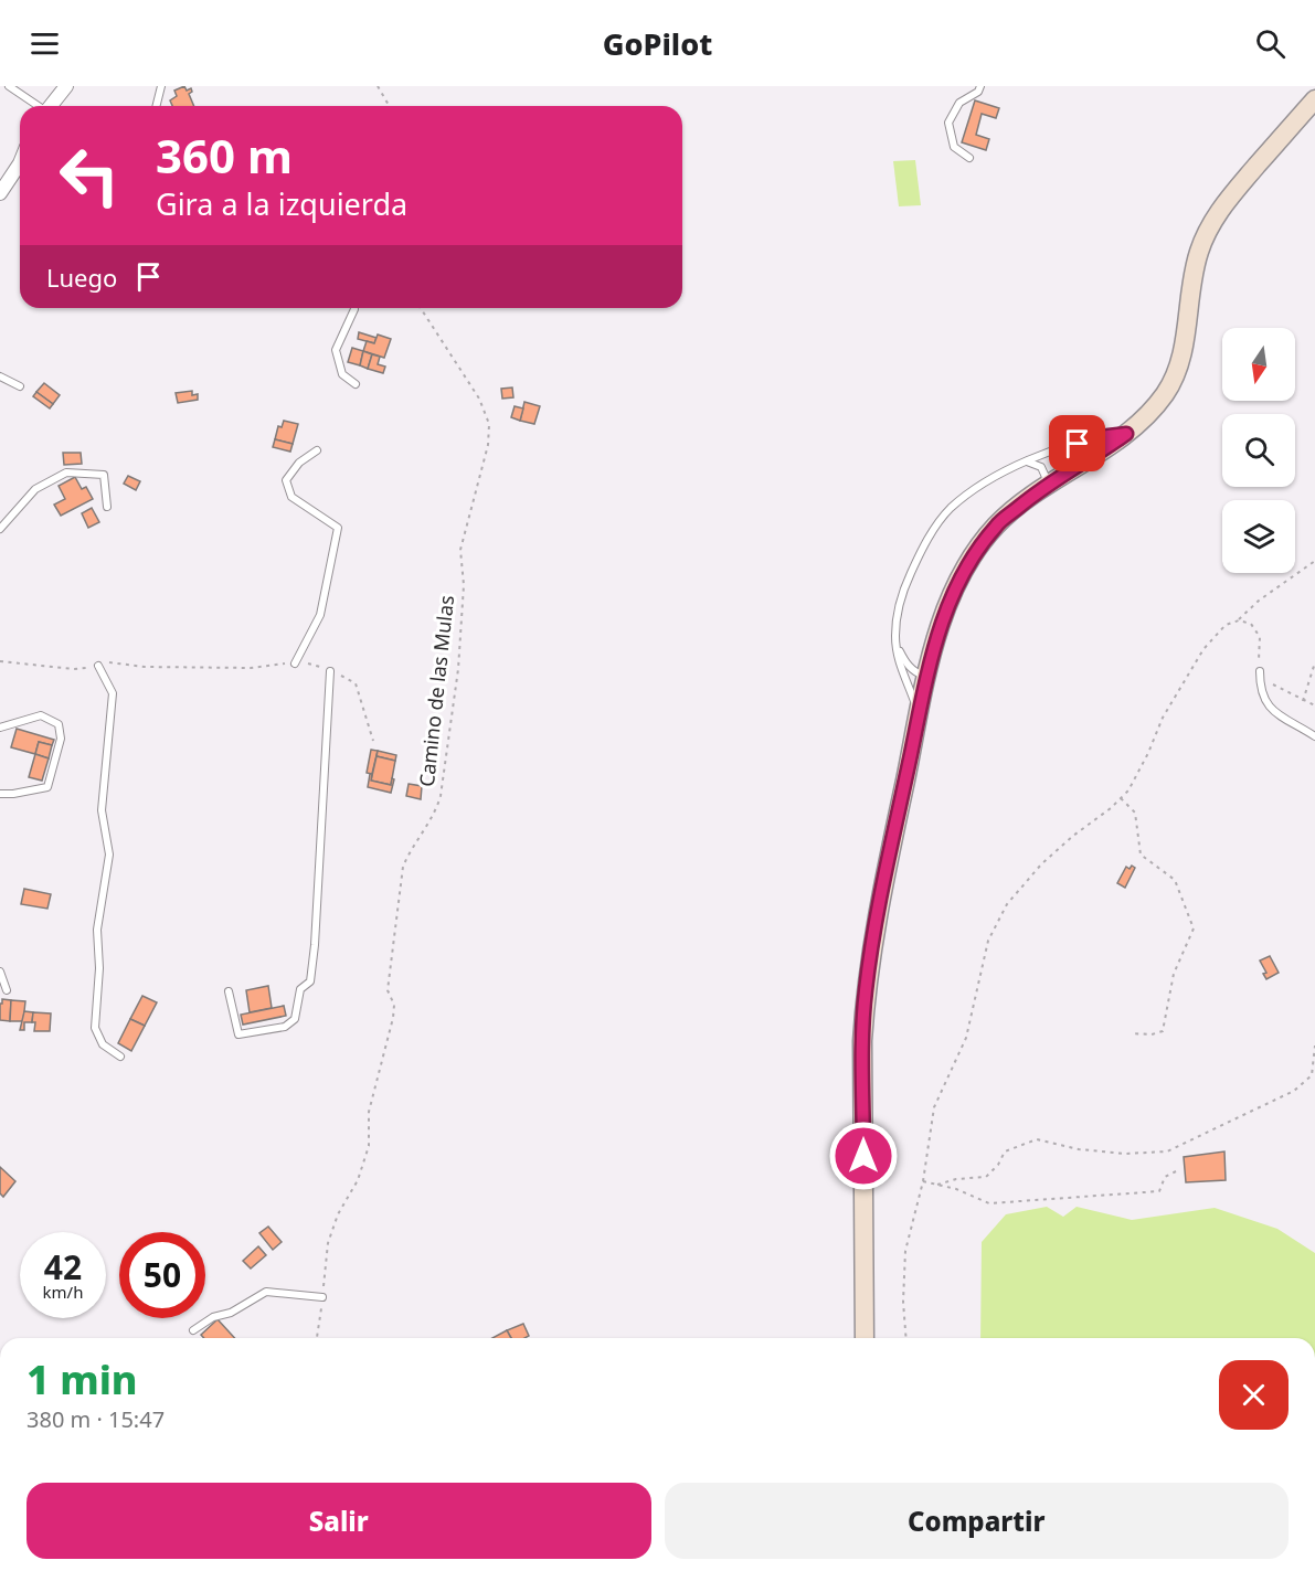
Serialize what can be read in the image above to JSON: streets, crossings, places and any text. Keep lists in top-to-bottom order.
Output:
{
  "streets": {
    "path": ["Camino de las Mulas"]
  },
  "north": "bottom",
  "page": {
    "header": "GoPilot",
    "turn": ["360 m", "Gira a la izquierda"],
    "then": "Luego",
    "speed": "42 km/h",
    "limit": "50",
    "heading": ["1 min", "380 m · 15:47"],
    "buttons": ["Salir", "Compartir"]
  }
}
